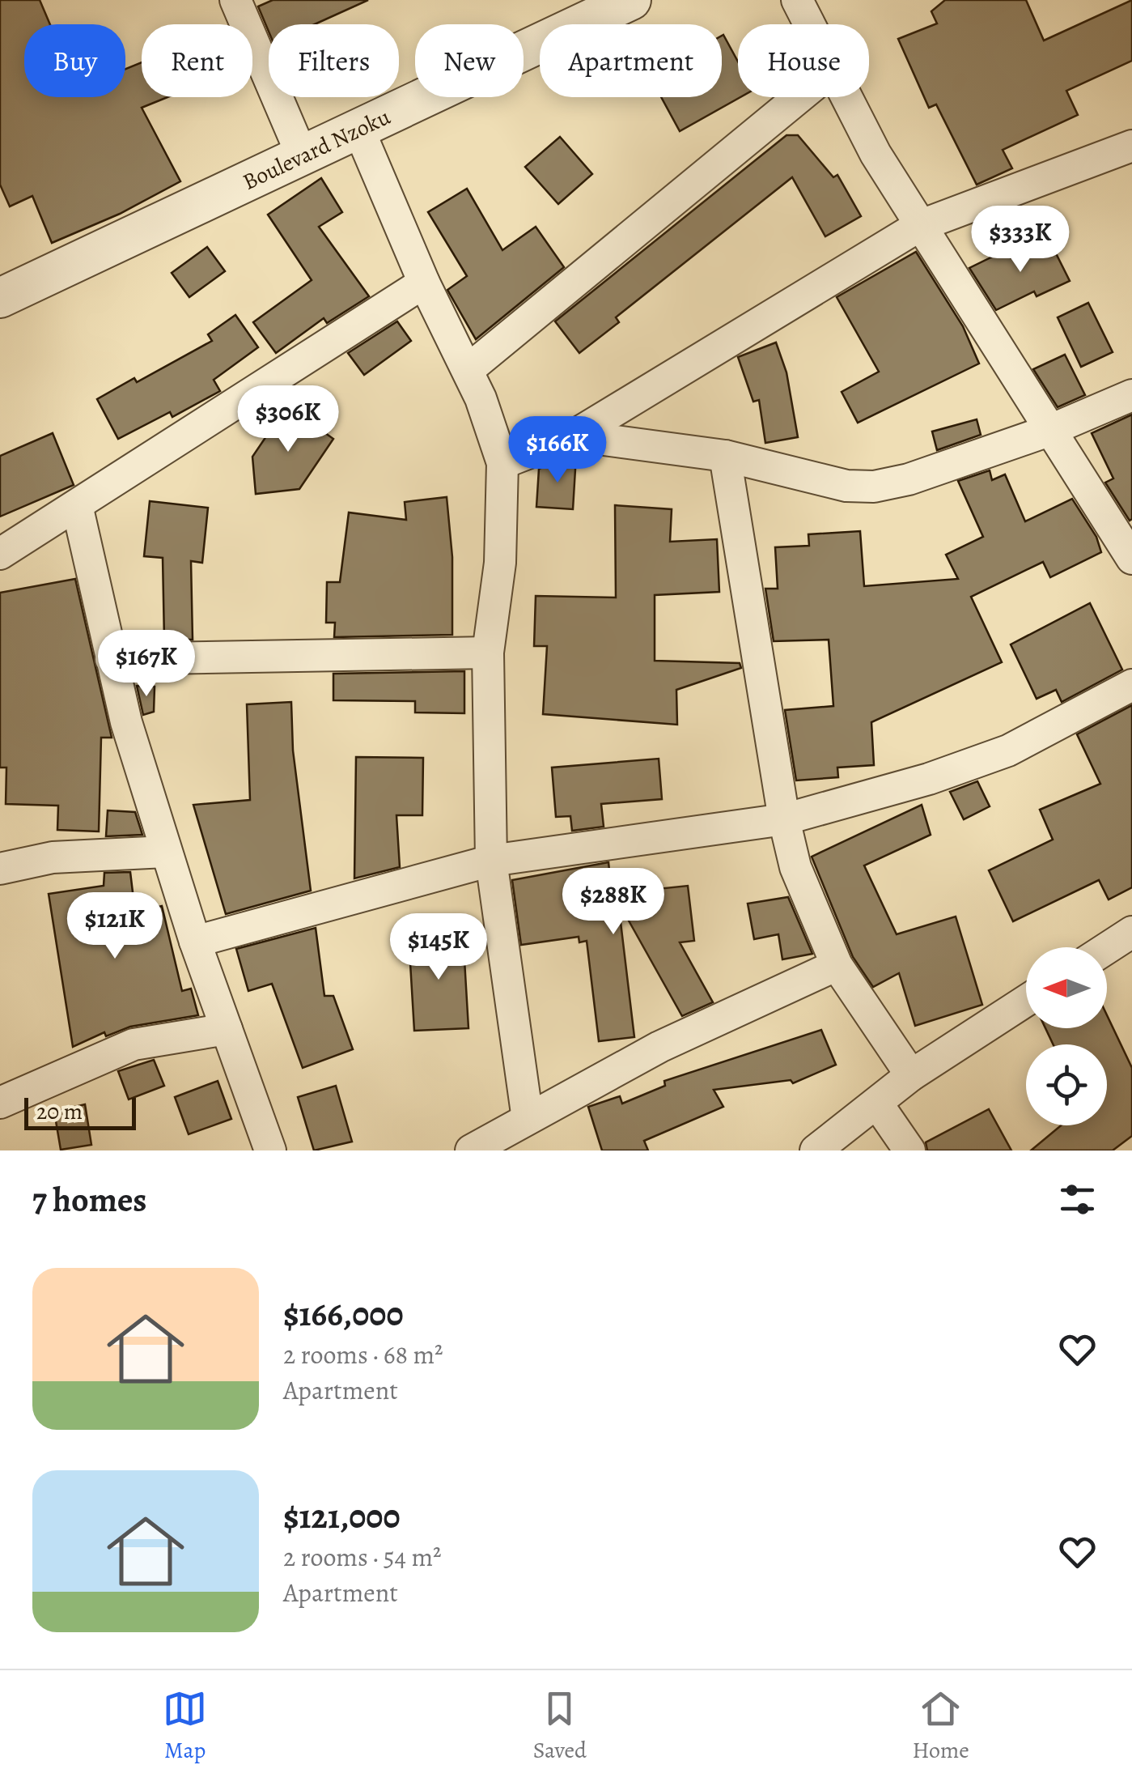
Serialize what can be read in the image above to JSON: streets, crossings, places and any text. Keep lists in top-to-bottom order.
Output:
{
  "streets": {
    "street": ["Boulevard Nzoku"]
  },
  "scale_bar": "20 m",
  "north": "left",
  "page": {
    "chip": [
      "Buy",
      "Rent",
      "Filters",
      "New",
      "Apartment",
      "House"
    ],
    "price": [
      "$333K",
      "$306K",
      "$166K",
      "$167K",
      "$288K",
      "$121K",
      "$145K"
    ],
    "scale": "20 m",
    "heading": "7 homes",
    "list": [
      {
        "name": "$166,000",
        "note": "2 rooms · 68 m² · Apartment"
      },
      {
        "name": "$121,000",
        "note": "2 rooms · 54 m² · Apartment"
      }
    ],
    "tabs": ["Map", "Saved", "Home"]
  }
}
